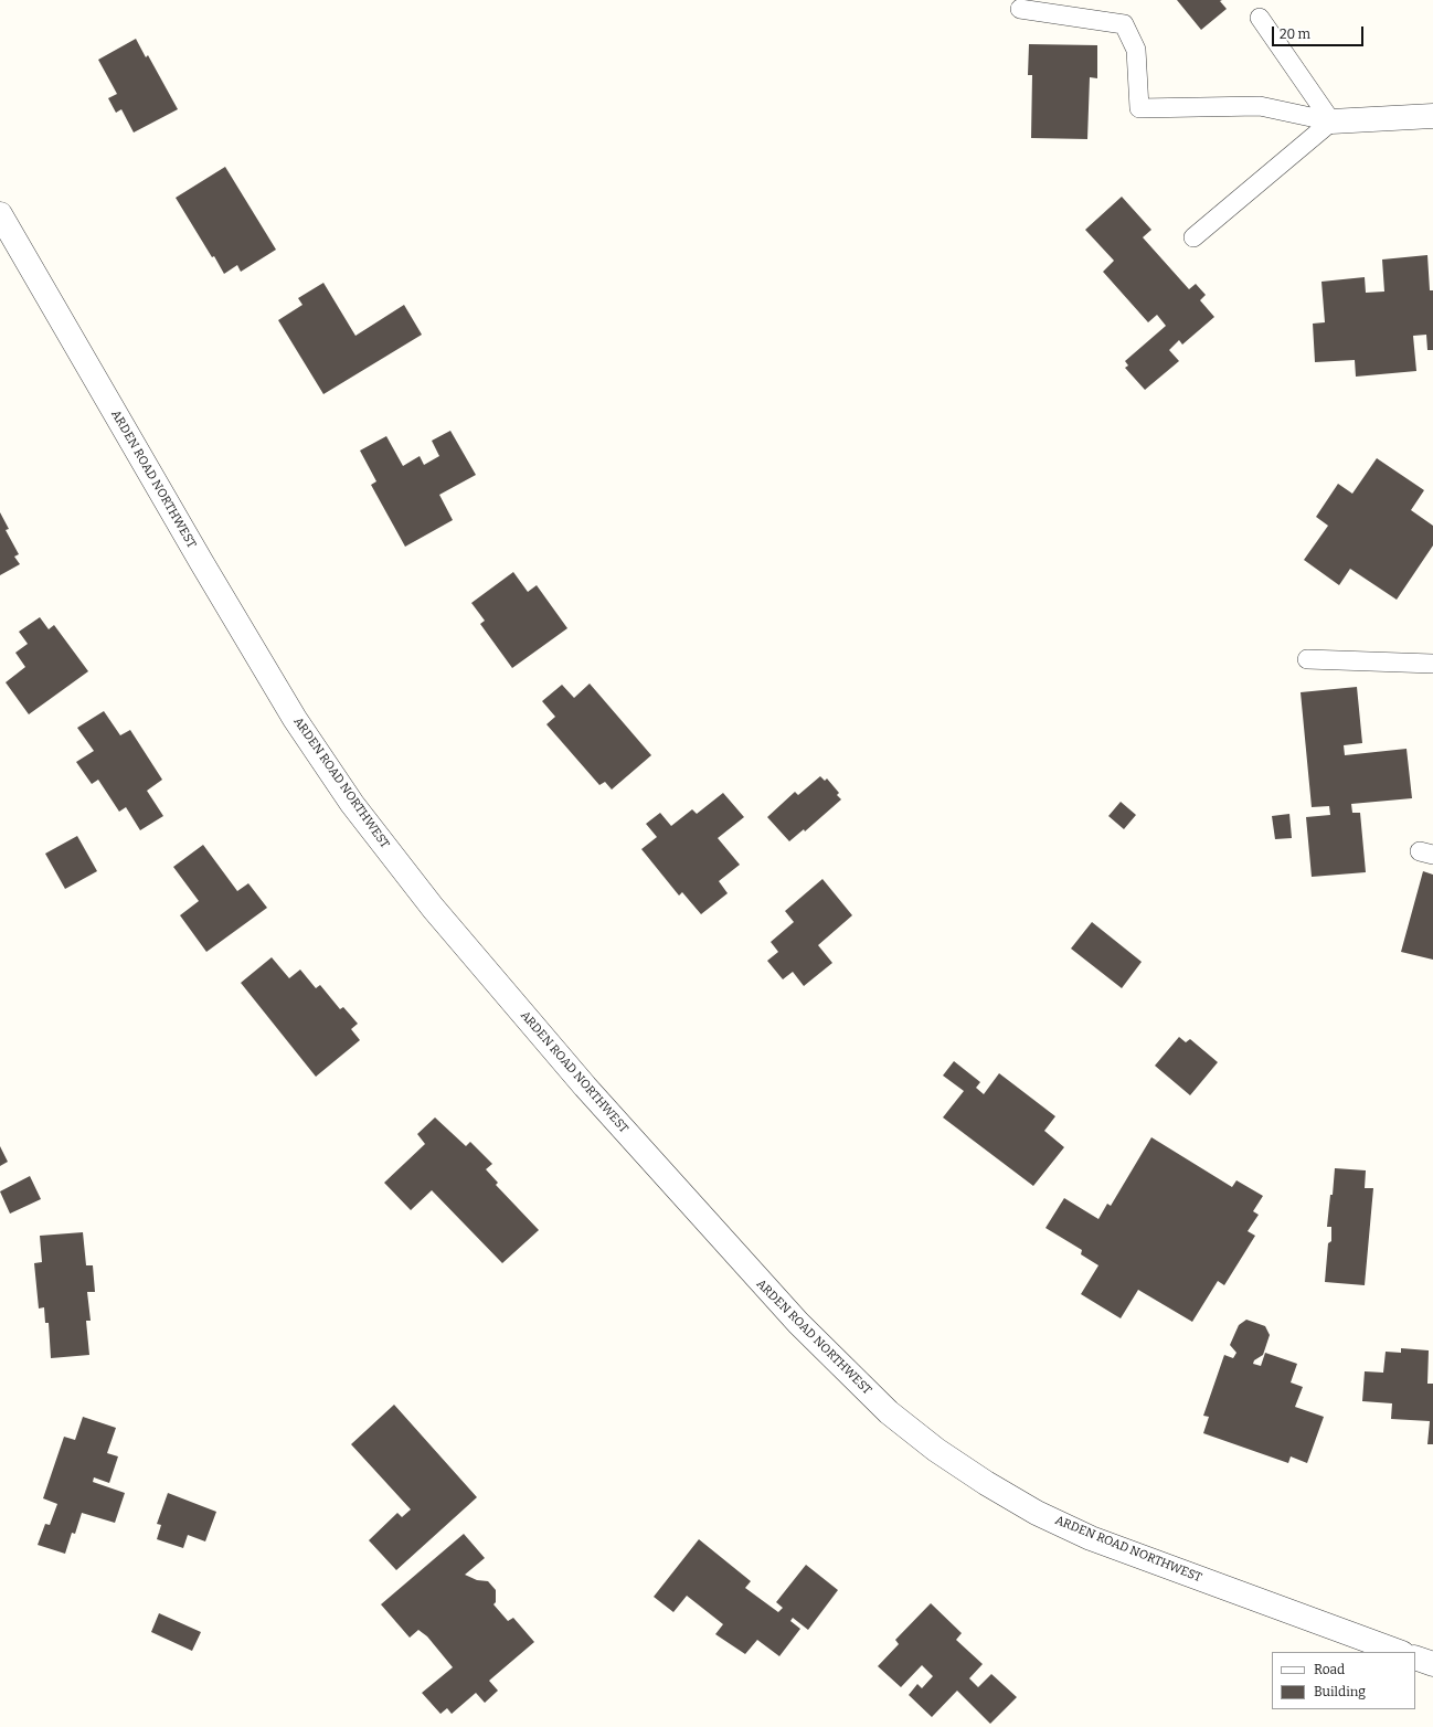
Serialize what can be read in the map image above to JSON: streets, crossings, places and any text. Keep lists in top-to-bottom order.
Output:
{
  "streets": {
    "street": ["ARDEN ROAD NORTHWEST"]
  },
  "legend": ["Road", "Building"],
  "scale_bar": "20 m"
}
